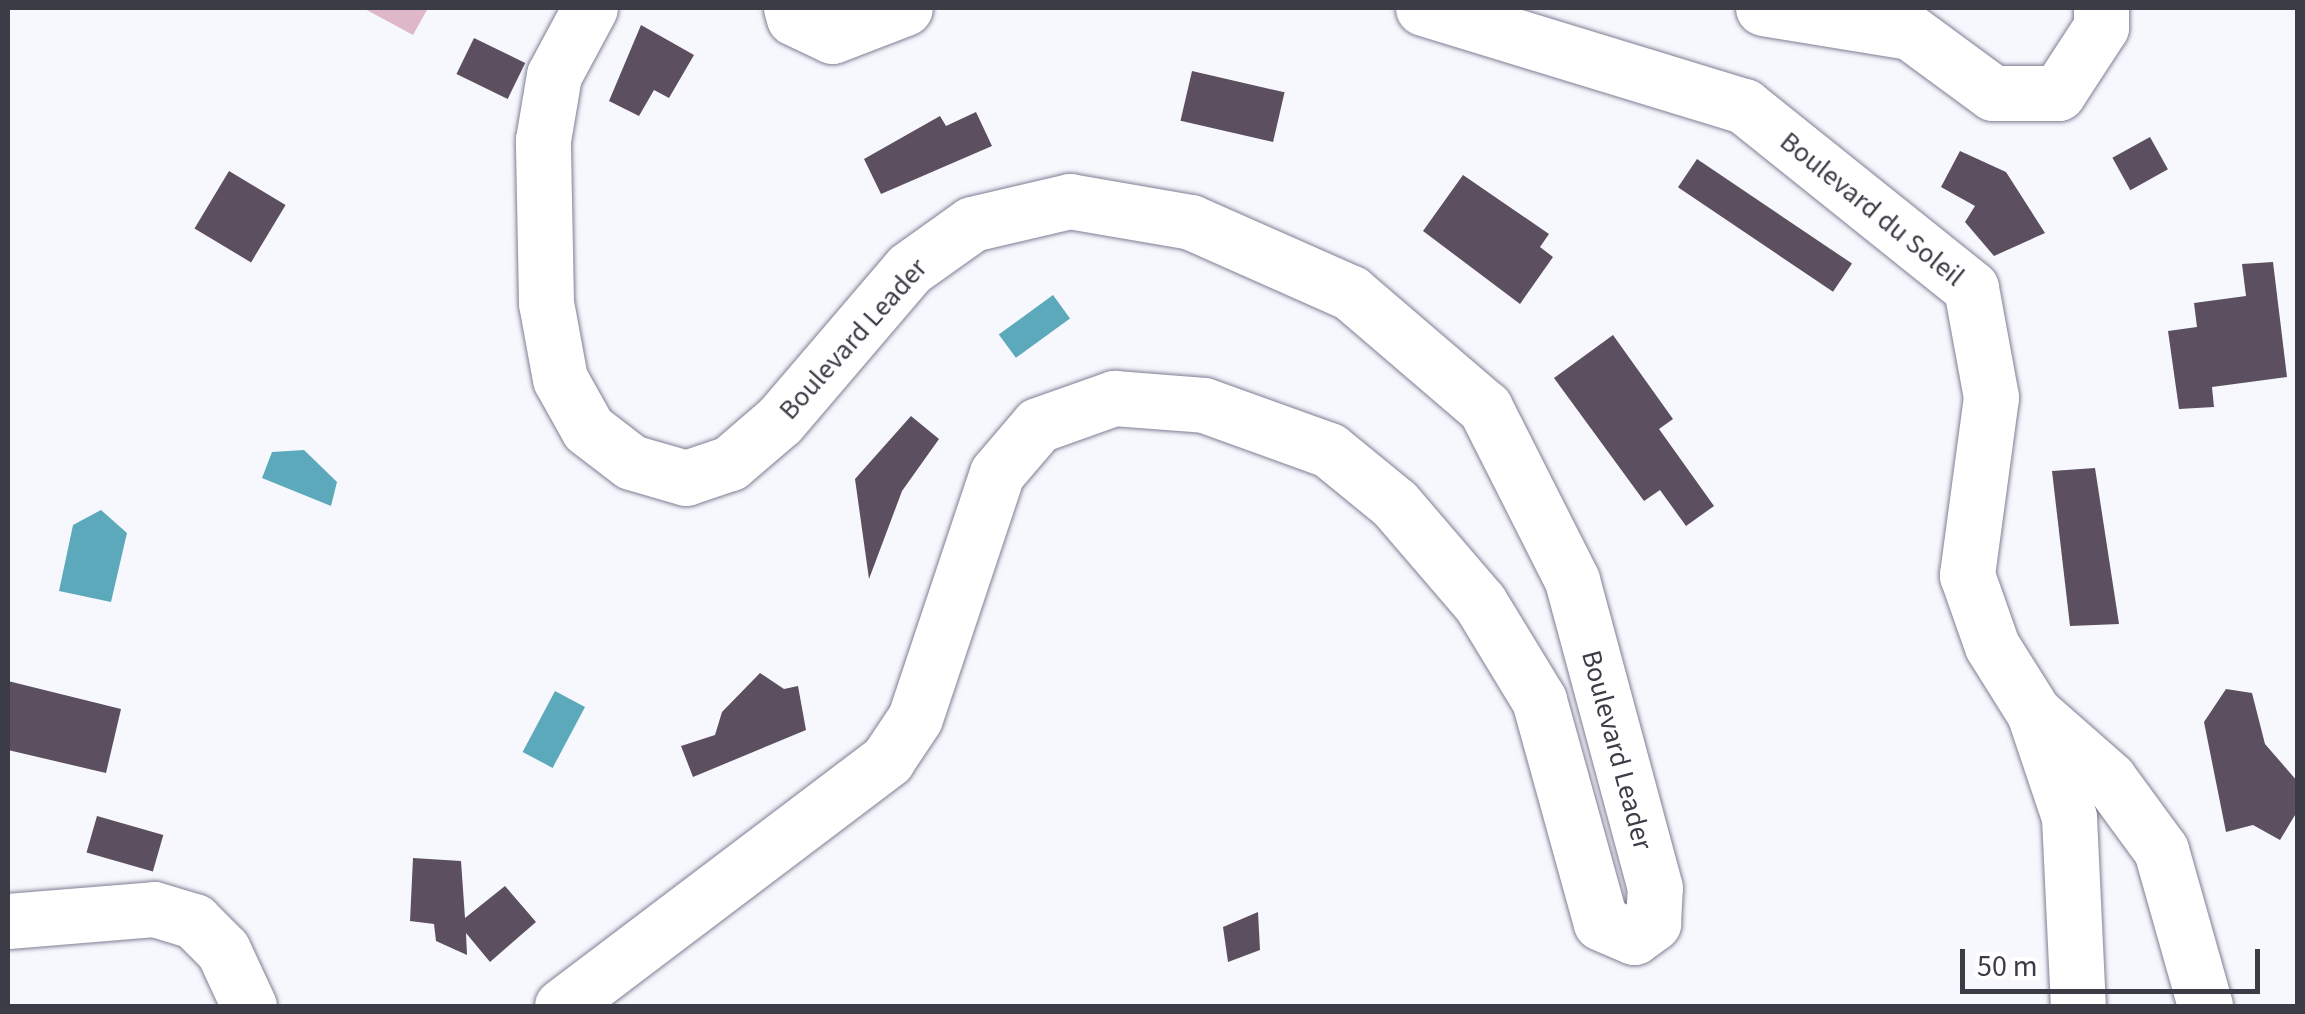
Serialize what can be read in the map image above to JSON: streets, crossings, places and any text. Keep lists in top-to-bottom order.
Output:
{
  "streets": {
    "street": ["Boulevard du Soleil", "Boulevard Leader"]
  },
  "scale_bar": "50 m"
}
